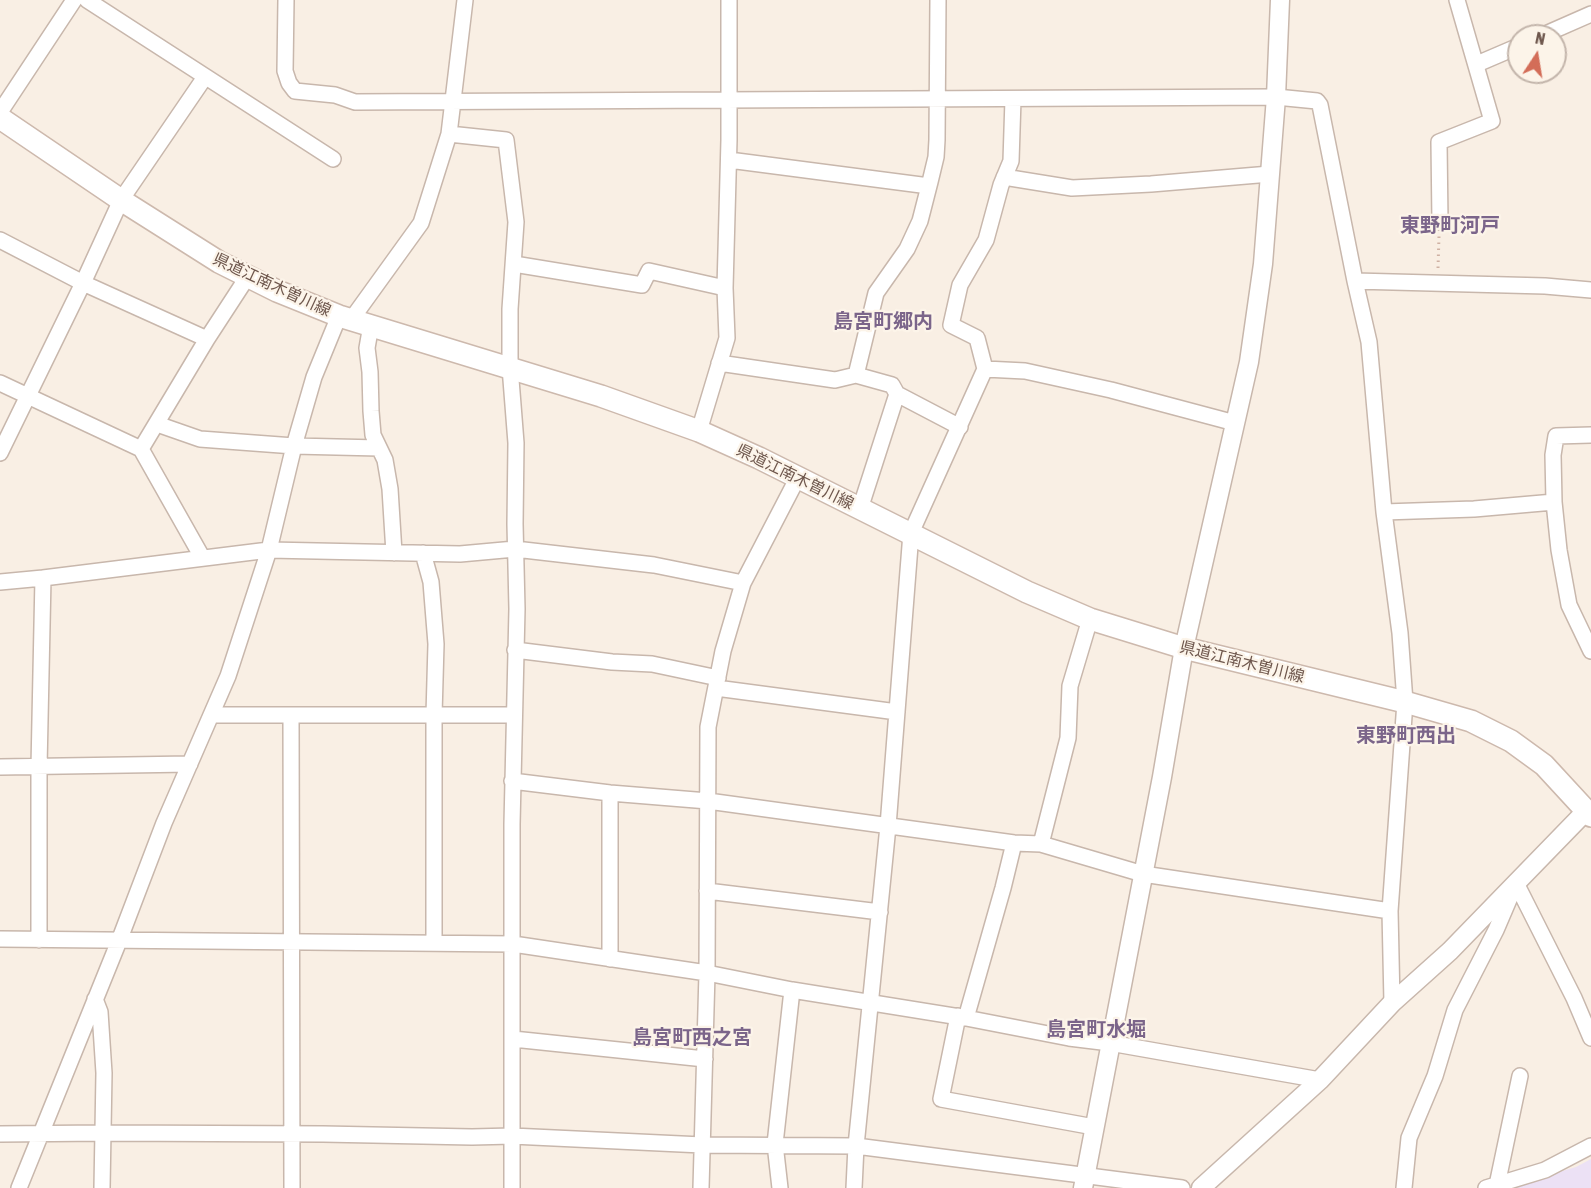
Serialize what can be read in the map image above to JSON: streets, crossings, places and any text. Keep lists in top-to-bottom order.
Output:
{
  "streets": {
    "main road": ["県道江南木曽川線"]
  },
  "districts": [
    "東野町河戸",
    "島宮町郷内",
    "東野町西出",
    "島宮町水堀",
    "島宮町西之宮"
  ],
  "north": "top"
}
